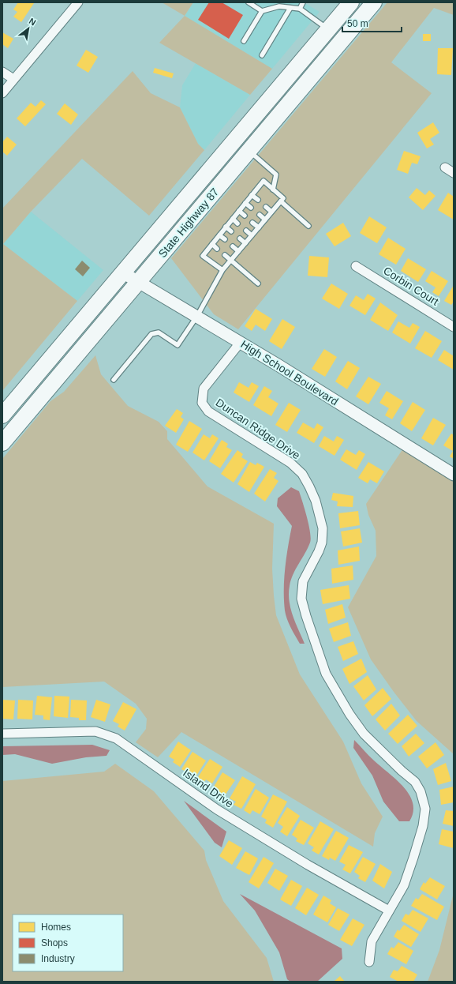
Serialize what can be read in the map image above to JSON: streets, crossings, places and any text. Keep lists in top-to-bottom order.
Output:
{
  "streets": {
    "highway": ["State Highway 87"],
    "street": [
      "Corbin Court",
      "High School Boulevard",
      "Duncan Ridge Drive",
      "Island Drive"
    ]
  },
  "crossings": [
    ["State Highway 87", "High School Boulevard"],
    ["High School Boulevard", "Duncan Ridge Drive"],
    ["Duncan Ridge Drive", "Island Drive"]
  ],
  "legend": ["Homes", "Shops", "Industry"],
  "scale_bar": "50 m",
  "north": "top right"
}
